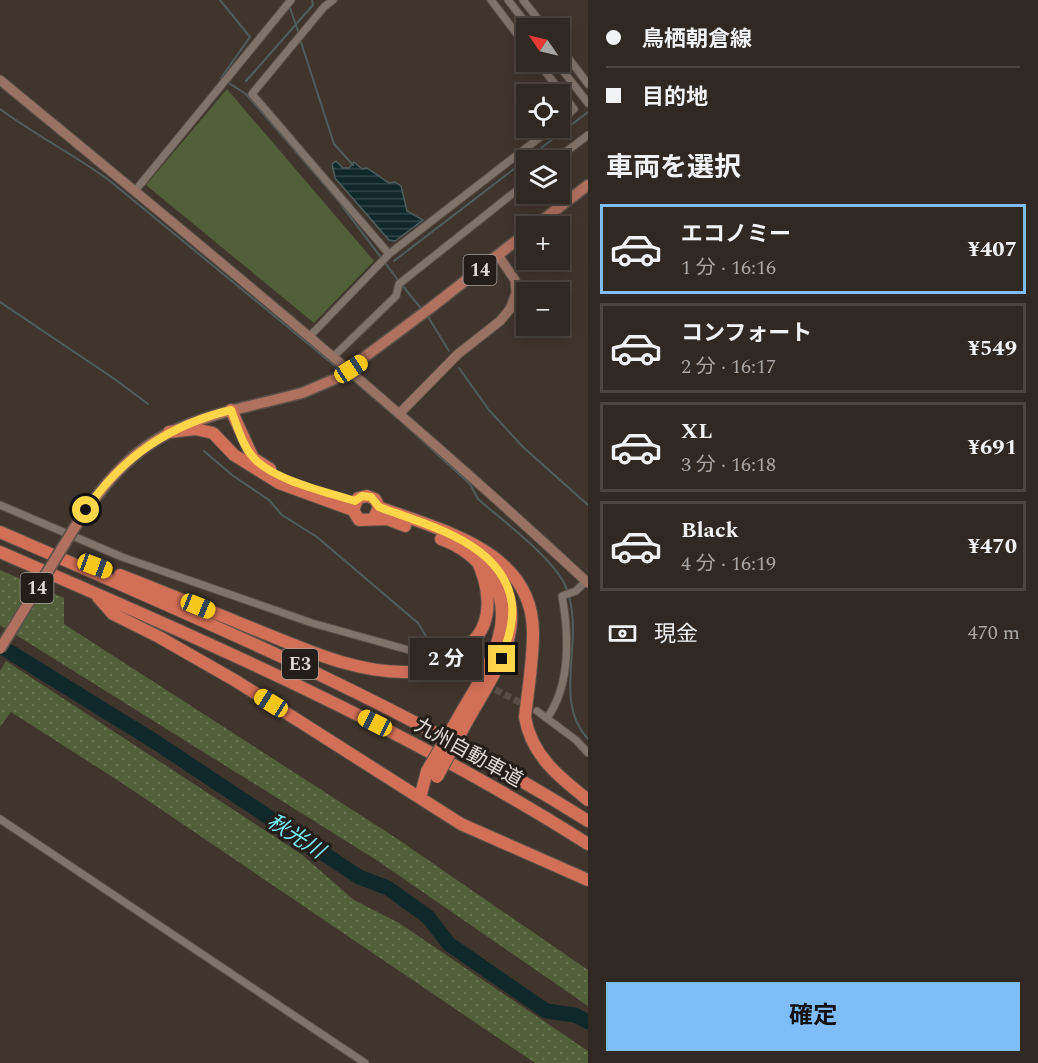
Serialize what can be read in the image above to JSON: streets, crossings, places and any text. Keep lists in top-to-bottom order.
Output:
{
  "streets": {
    "highway": ["E3", "九州自動車道"],
    "main road": ["14"]
  },
  "water": ["秋光川"],
  "north": "top left",
  "page": {
    "banner": ["鳥栖朝倉線", "目的地"],
    "map_buttons": ["+", "−"],
    "heading": "車両を選択",
    "list": [
      {
        "name": "エコノミー",
        "note": "1 分 · 16:16",
        "value": "¥407"
      },
      {
        "name": "コンフォート",
        "note": "2 分 · 16:17",
        "value": "¥549"
      },
      {
        "name": "XL",
        "note": "3 分 · 16:18",
        "value": "¥691"
      },
      {
        "name": "Black",
        "note": "4 分 · 16:19",
        "value": "¥470"
      }
    ],
    "pay": ["現金", "470 m"],
    "bubble": "2 分",
    "buttons": "確定"
  }
}
